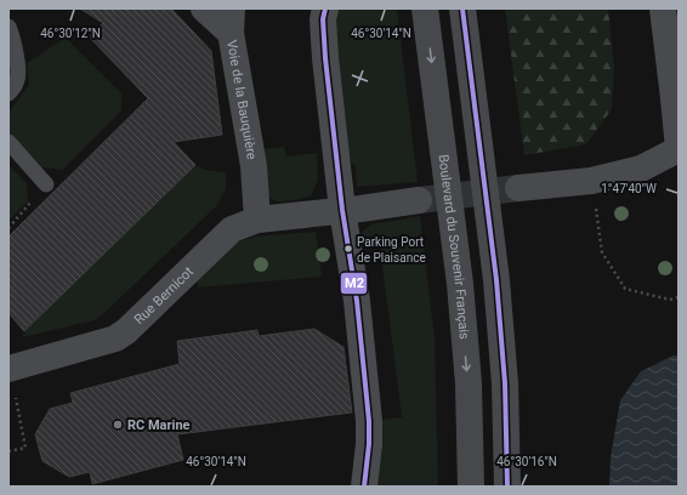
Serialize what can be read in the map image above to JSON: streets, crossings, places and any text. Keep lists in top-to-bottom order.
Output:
{
  "streets": {
    "main road": ["Boulevard du Souvenir Français"],
    "street": ["Voie de la Bauquière", "Rue Bernicot"]
  },
  "crossings": [
    ["Voie de la Bauquière", "Rue Bernicot"]
  ],
  "places": ["Parking Port de Plaisance", "RC Marine"],
  "lines": ["transit line M2"],
  "coordinates": [
    "46°30'12\"N",
    "46°30'14\"N",
    "1°47'40\"W",
    "46°30'16\"N"
  ]
}
